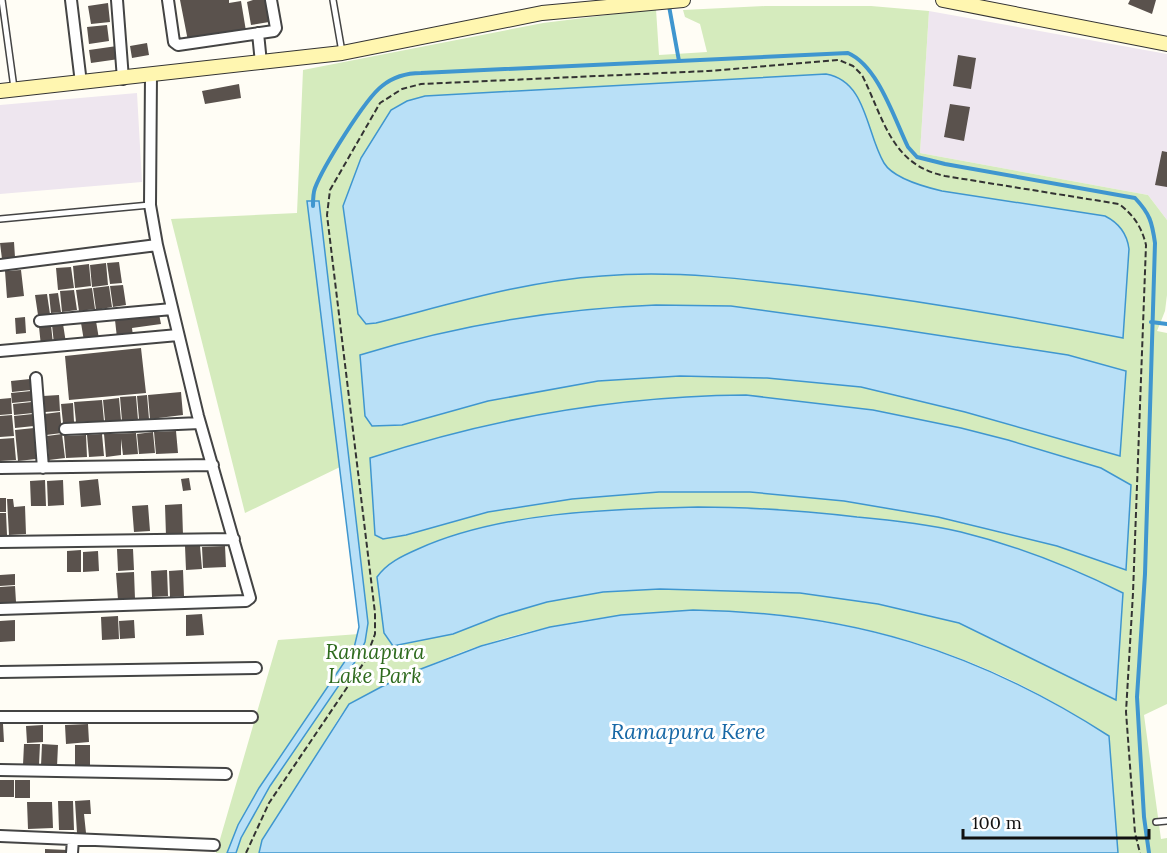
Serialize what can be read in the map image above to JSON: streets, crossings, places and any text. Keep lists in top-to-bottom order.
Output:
{
  "water": ["Ramapura Kere"],
  "parks": ["Ramapura Lake Park"],
  "scale_bar": "100 m"
}
